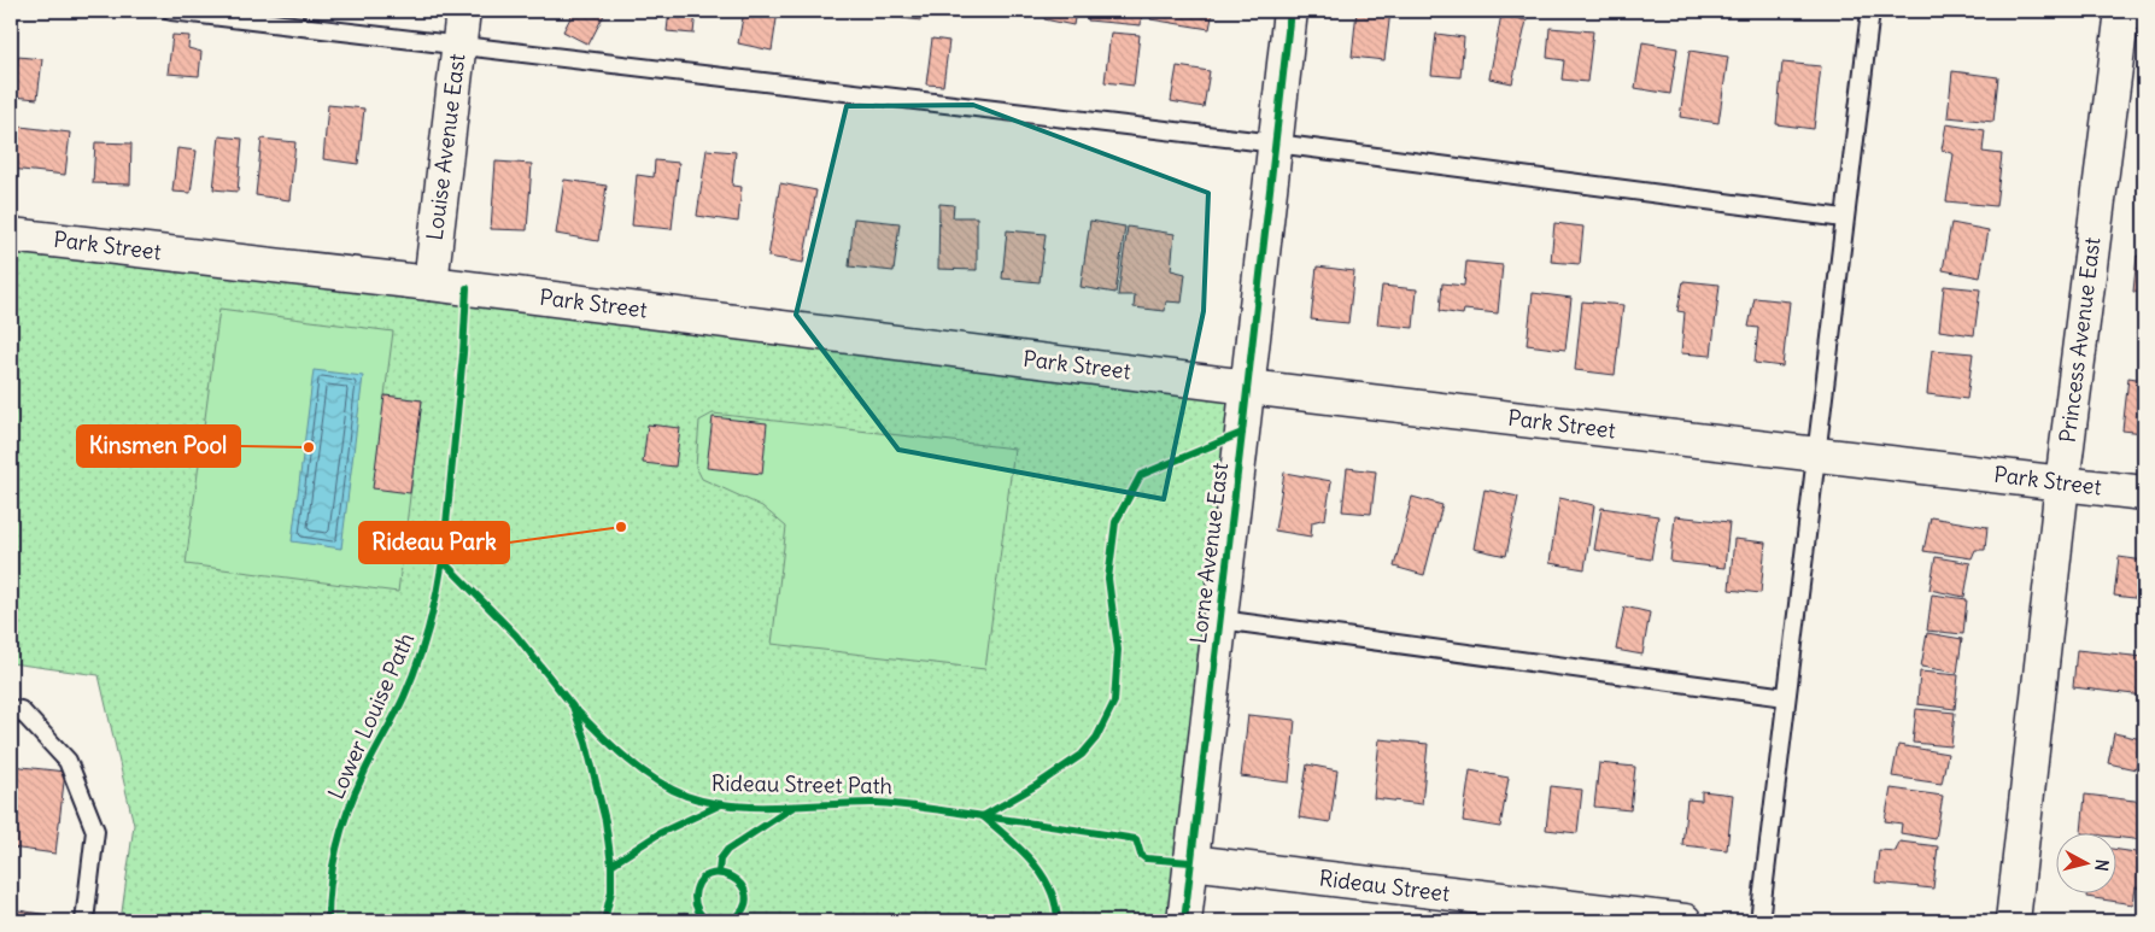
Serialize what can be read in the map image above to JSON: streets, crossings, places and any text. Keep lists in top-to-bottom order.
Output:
{
  "streets": {
    "street": [
      "Louise Avenue East",
      "Park Street",
      "Princess Avenue East",
      "Lorne Avenue East",
      "Rideau Street"
    ],
    "cycle path": ["Lower Louise Path", "Rideau Street Path"]
  },
  "crossings": [
    ["Louise Avenue East", "Park Street"],
    ["Park Street", "Princess Avenue East"],
    ["Park Street", "Lorne Avenue East"],
    ["Lorne Avenue East", "Rideau Street"]
  ],
  "places": ["Kinsmen Pool", "Rideau Park"],
  "north": "right"
}
